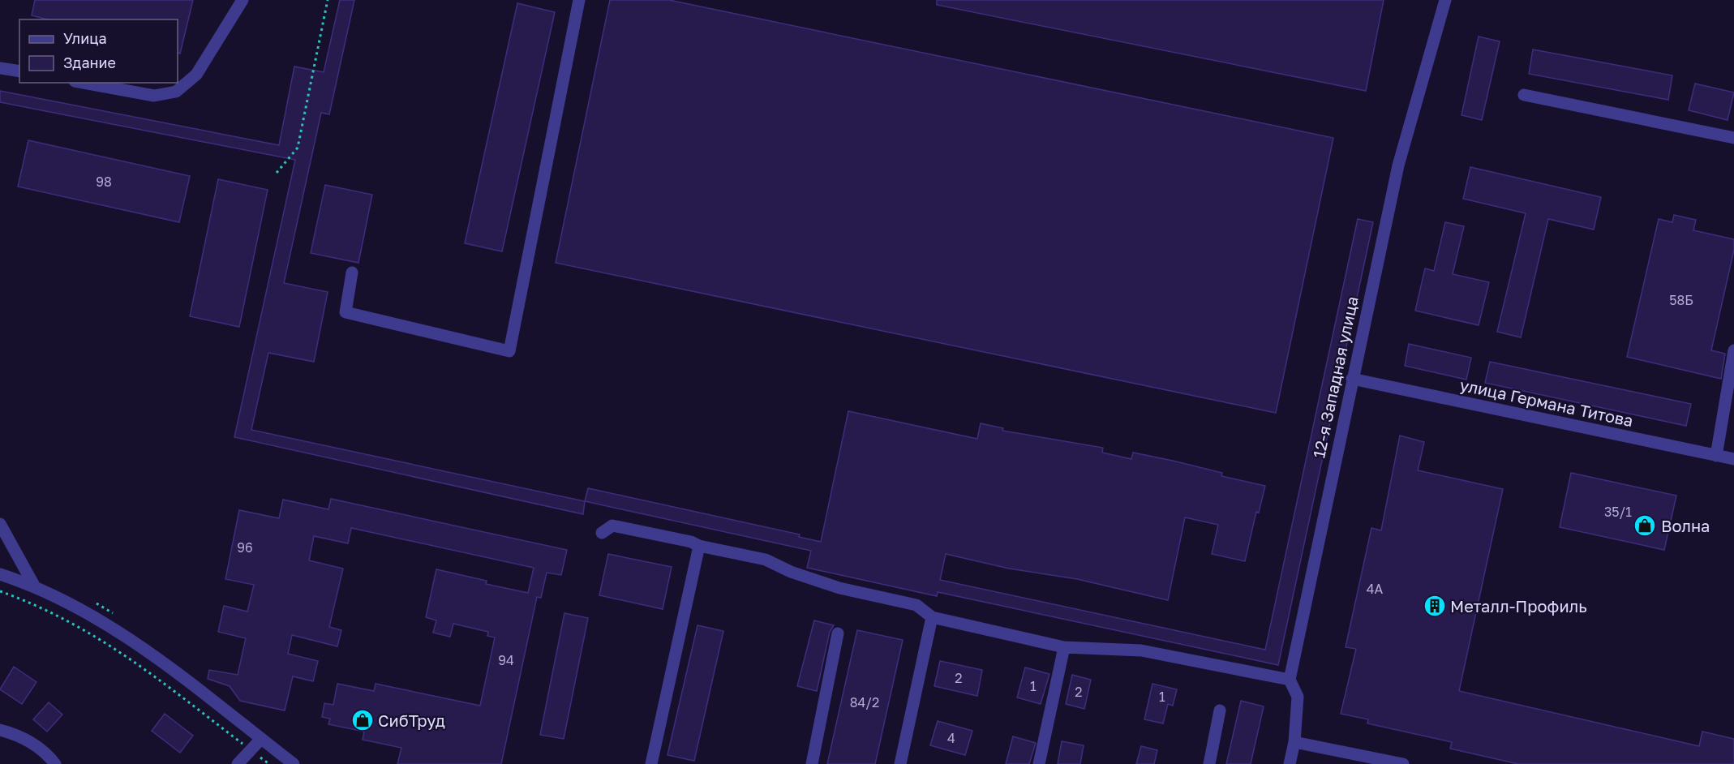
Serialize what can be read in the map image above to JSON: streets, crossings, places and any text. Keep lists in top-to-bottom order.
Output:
{
  "streets": {
    "street": ["12-я Западная улица", "улица Германа Титова"]
  },
  "crossings": [
    ["12-я Западная улица", "улица Германа Титова"]
  ],
  "places": {
    "shop": ["Волна", "СибТруд"],
    "building": ["Металл-Профиль"]
  },
  "house_numbers": [
    "98",
    "58Б",
    "35/1",
    "96",
    "4А",
    "94",
    "2",
    "1",
    "2",
    "1",
    "84/2",
    "4"
  ],
  "legend": ["Улица", "Здание"]
}
